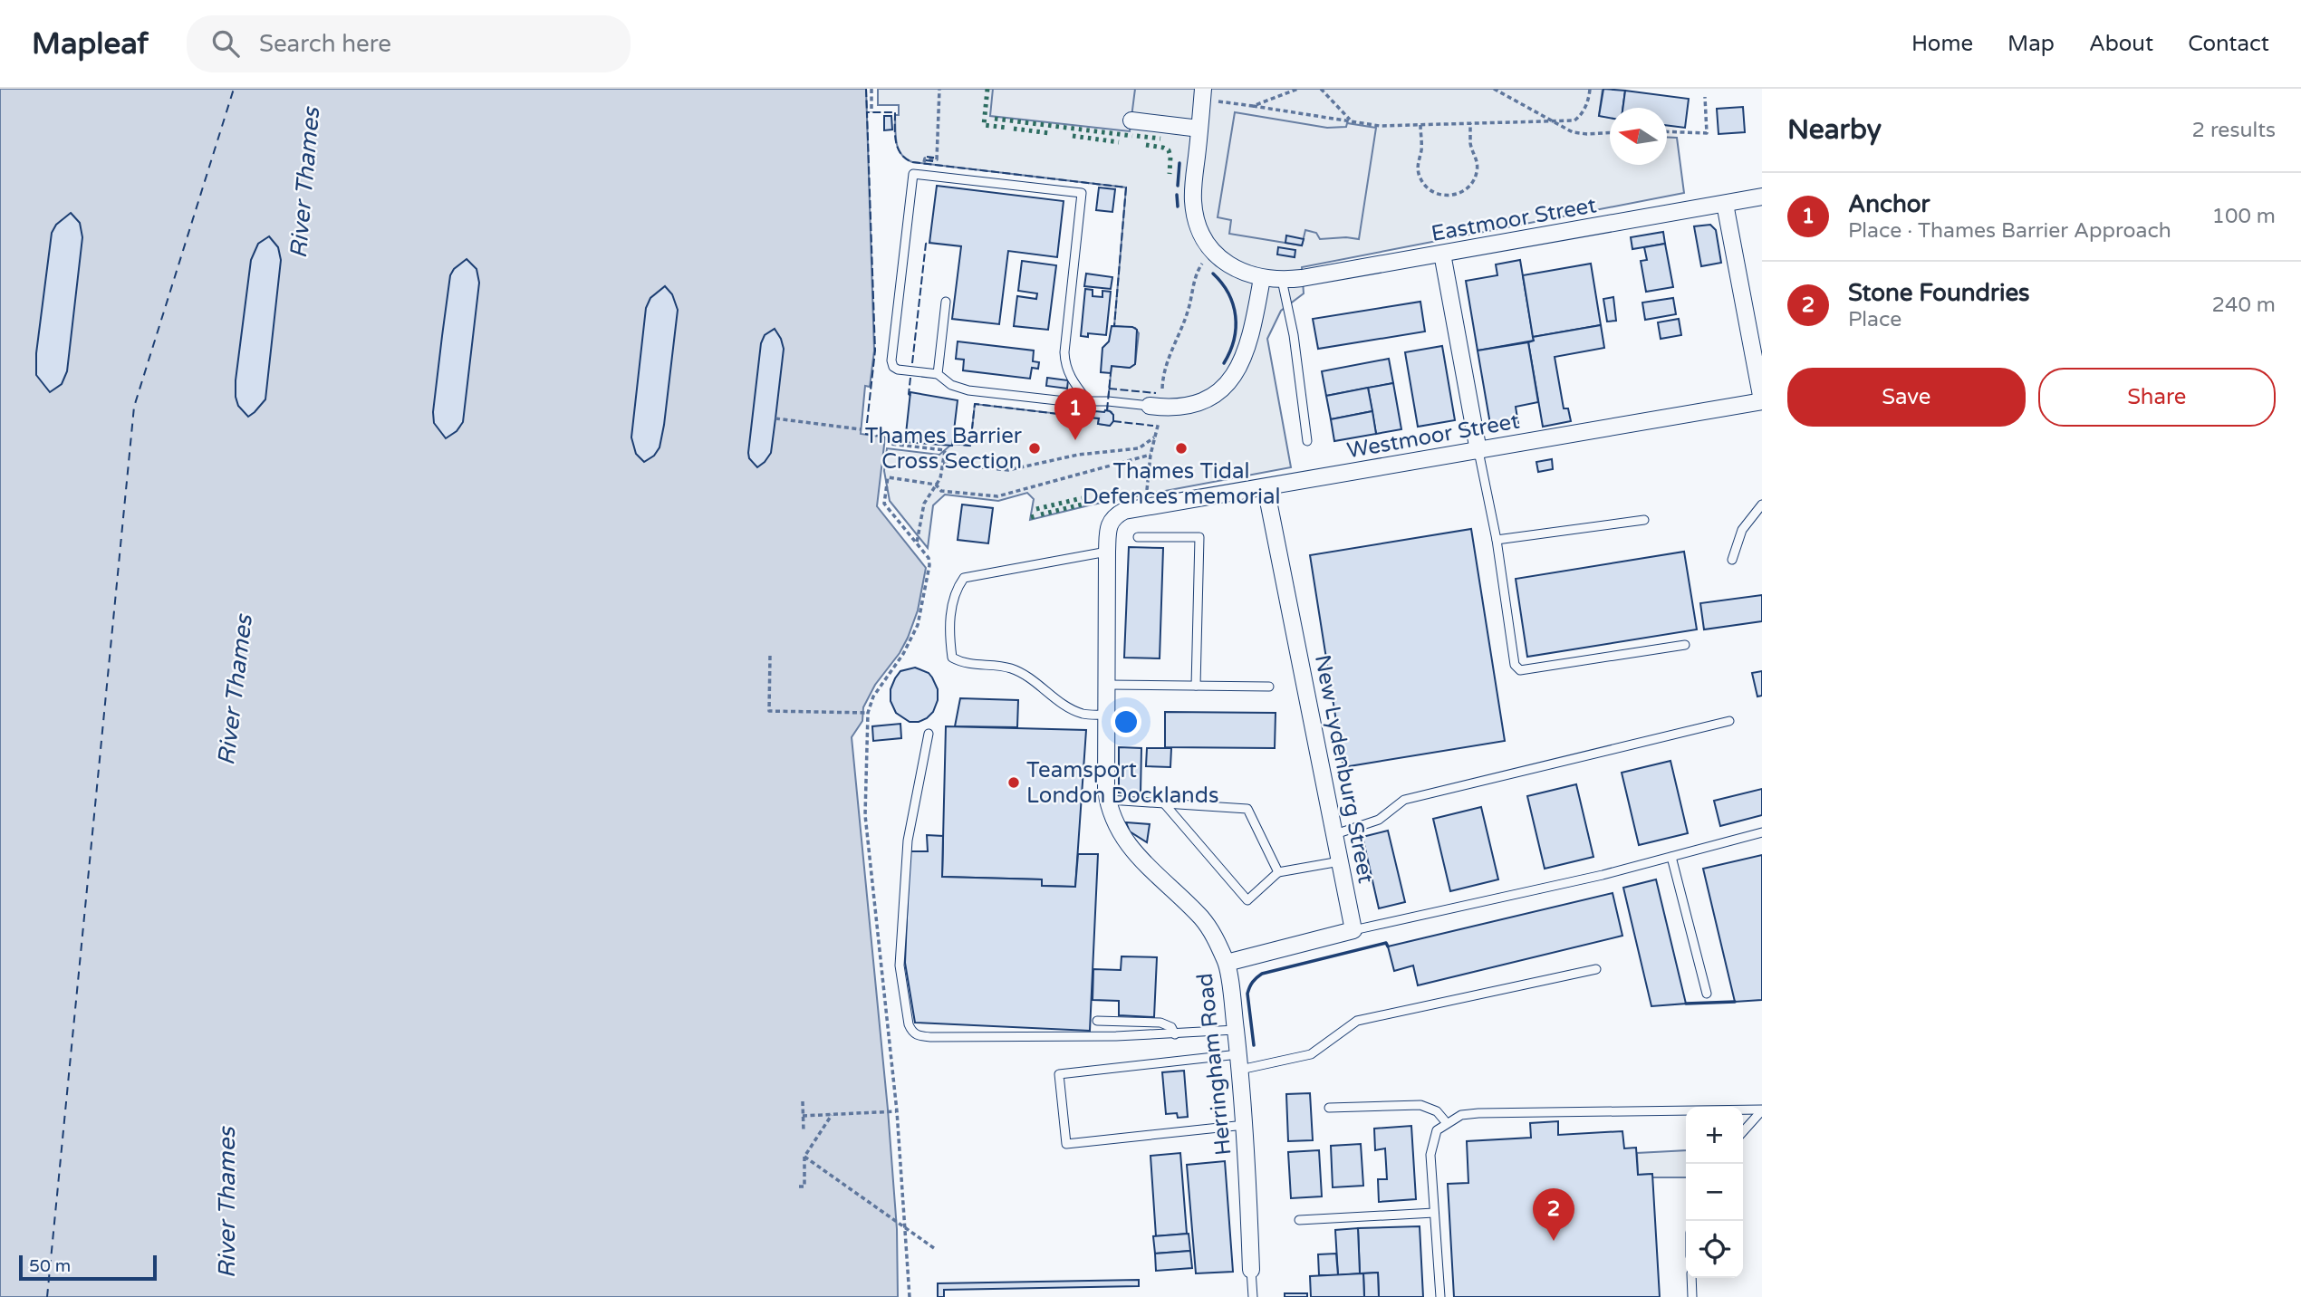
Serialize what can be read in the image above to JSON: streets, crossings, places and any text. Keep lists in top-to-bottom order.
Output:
{
  "streets": {
    "street": [
      "Eastmoor Street",
      "Westmoor Street",
      "New Lydenburg Street",
      "Herringham Road"
    ]
  },
  "crossings": [
    ["Westmoor Street", "New Lydenburg Street"],
    ["Westmoor Street", "Herringham Road"]
  ],
  "water": ["River Thames"],
  "places": ["Thames Barrier Cross Section", "Thames Tidal Defences memorial", "Teamsport London Docklands"],
  "scale_bar": "50 m",
  "north": "left",
  "page": {
    "header": "Mapleaf",
    "search": "Search here",
    "nav": [
      "Home",
      "Map",
      "About",
      "Contact"
    ],
    "heading": ["Nearby", "2 results"],
    "list": [
      {
        "mark": "1",
        "name": "Anchor",
        "note": "Place · Thames Barrier Approach",
        "value": "100 m"
      },
      {
        "mark": "2",
        "name": "Stone Foundries",
        "note": "Place",
        "value": "240 m"
      }
    ],
    "buttons": ["Save", "Share"],
    "pins": ["1", "2"],
    "map_buttons": ["+", "−"],
    "scale": "50 m"
  }
}
